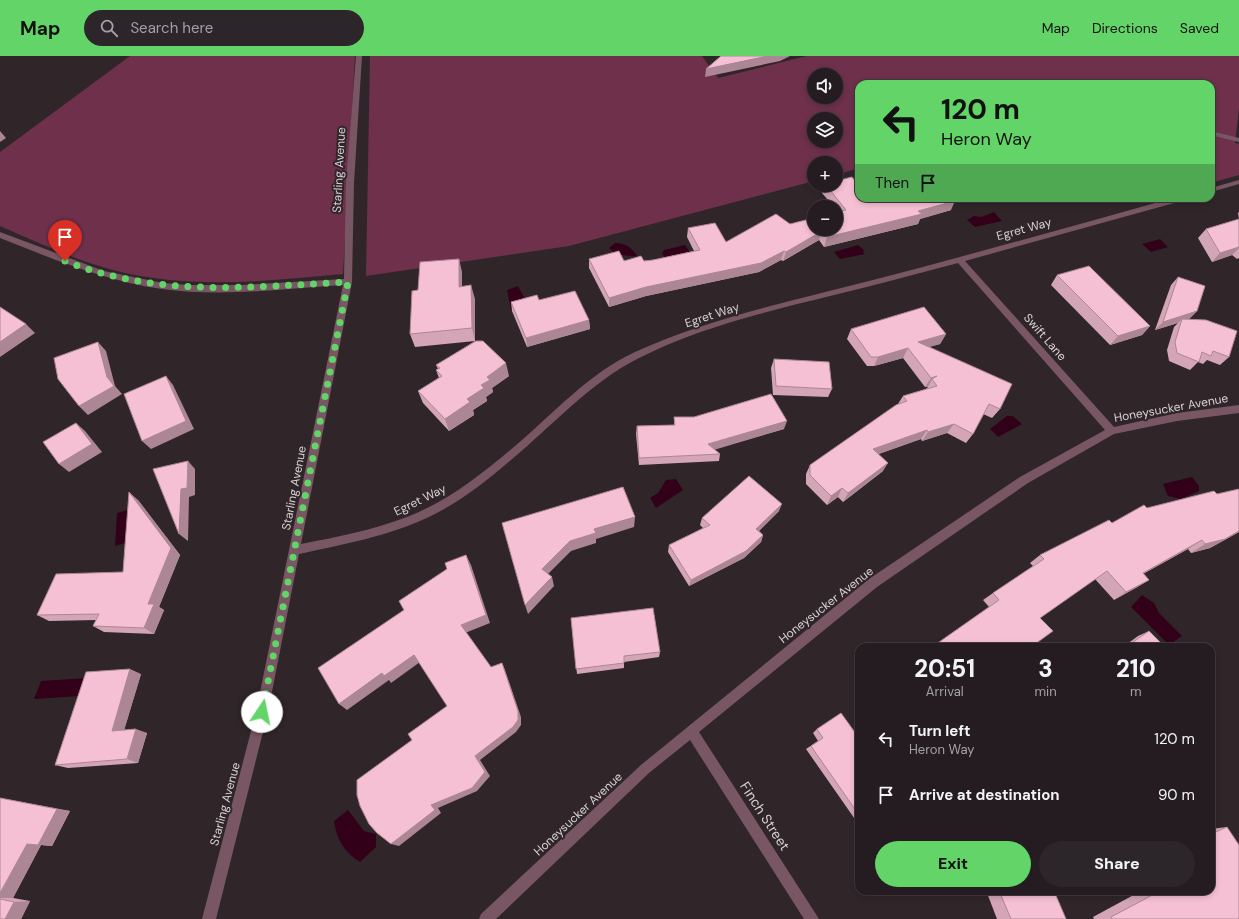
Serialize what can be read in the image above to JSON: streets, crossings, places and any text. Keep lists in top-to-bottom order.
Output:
{
  "streets": {
    "street": [
      "Starling Avenue",
      "Egret Way",
      "Swift Lane",
      "Honeysucker Avenue",
      "Finch Street"
    ]
  },
  "crossings": [
    ["Starling Avenue", "Egret Way"],
    ["Egret Way", "Swift Lane"],
    ["Swift Lane", "Honeysucker Avenue"],
    ["Honeysucker Avenue", "Finch Street"]
  ],
  "page": {
    "header": "Map",
    "search": "Search here",
    "nav": ["Map", "Directions", "Saved"],
    "map_buttons": ["+", "−"],
    "turn": ["120 m", "Heron Way"],
    "then": "Then",
    "eta": [
      "20:51",
      "Arrival",
      "3",
      "min",
      "210",
      "m"
    ],
    "list": [
      {
        "name": "Turn left",
        "note": "Heron Way",
        "value": "120 m"
      },
      {
        "name": "Arrive at destination",
        "value": "90 m"
      }
    ],
    "buttons": ["Exit", "Share"]
  }
}
